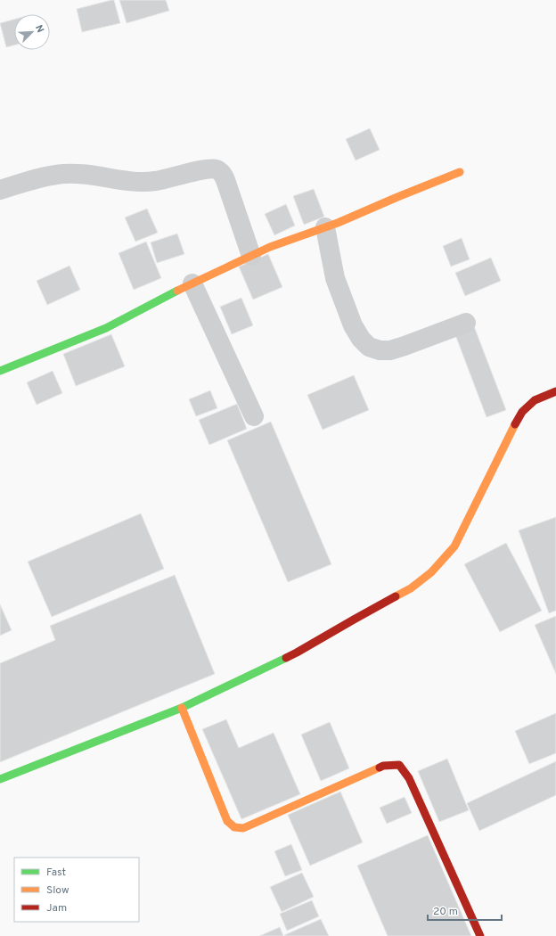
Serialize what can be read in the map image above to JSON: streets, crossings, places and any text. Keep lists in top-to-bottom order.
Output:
{
  "legend": ["Fast", "Slow", "Jam"],
  "scale_bar": "20 m",
  "north": "top right"
}
